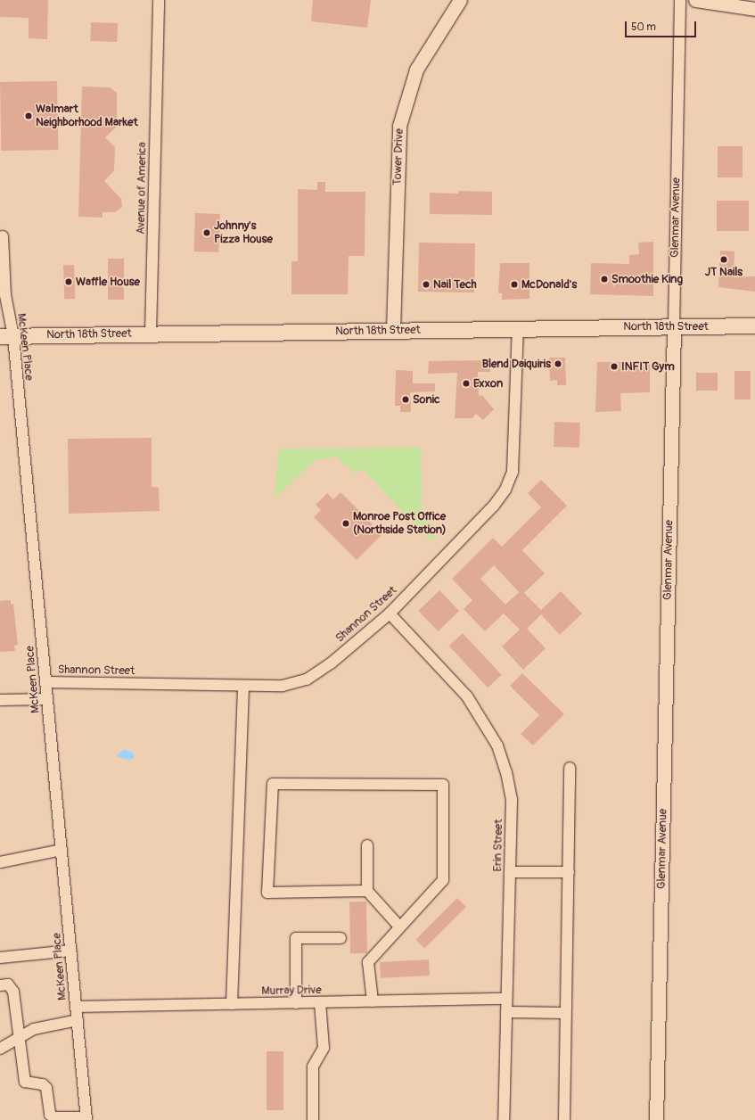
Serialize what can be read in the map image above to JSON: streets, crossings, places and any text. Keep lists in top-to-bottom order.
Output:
{
  "streets": {
    "main road": ["North 18th Street"],
    "street": [
      "Tower Drive",
      "Avenue of America",
      "Glenmar Avenue",
      "McKeen Place",
      "Shannon Street",
      "Erin Street",
      "Murray Drive"
    ]
  },
  "crossings": [
    ["Tower Drive", "North 18th Street"],
    ["Avenue of America", "North 18th Street"],
    ["Glenmar Avenue", "North 18th Street"],
    ["North 18th Street", "McKeen Place"],
    ["North 18th Street", "Shannon Street"],
    ["McKeen Place", "Shannon Street"],
    ["McKeen Place", "Murray Drive"],
    ["Shannon Street", "Erin Street"],
    ["Erin Street", "Murray Drive"]
  ],
  "places": [
    "Walmart Neighborhood Market",
    "Johnny's Pizza House",
    "JT Nails",
    "Smoothie King",
    "Waffle House",
    "Nail Tech",
    "McDonald's",
    "Blend Daiquiris",
    "INFIT Gym",
    "Exxon",
    "Sonic",
    "Monroe Post Office (Northside Station)"
  ],
  "scale_bar": "50 m"
}
